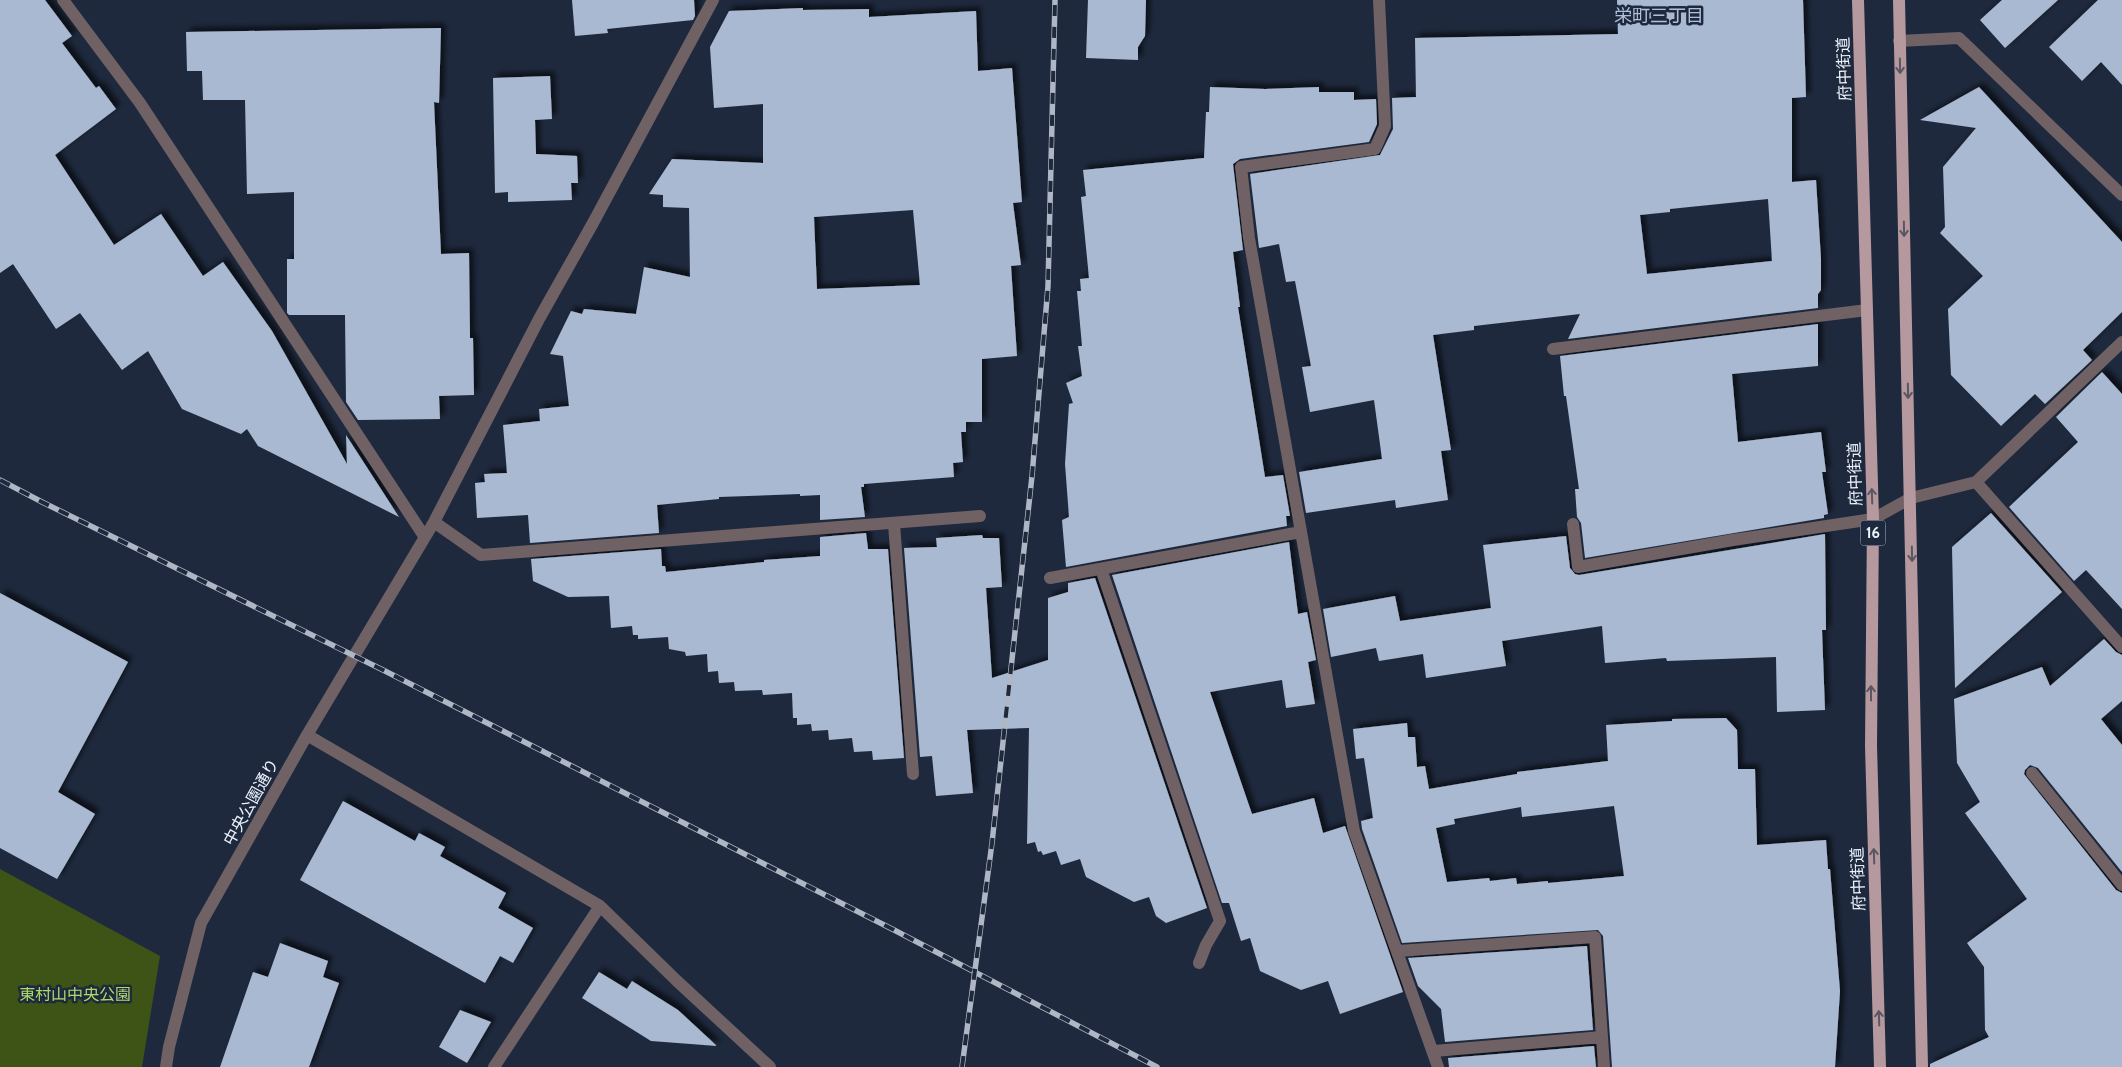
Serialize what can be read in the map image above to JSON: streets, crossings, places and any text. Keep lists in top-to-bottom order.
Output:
{
  "streets": {
    "main road": ["府中街道", "16"],
    "street": ["中央公園通り"]
  },
  "districts": ["栄町三丁目"],
  "parks": ["東村山中央公園"]
}
